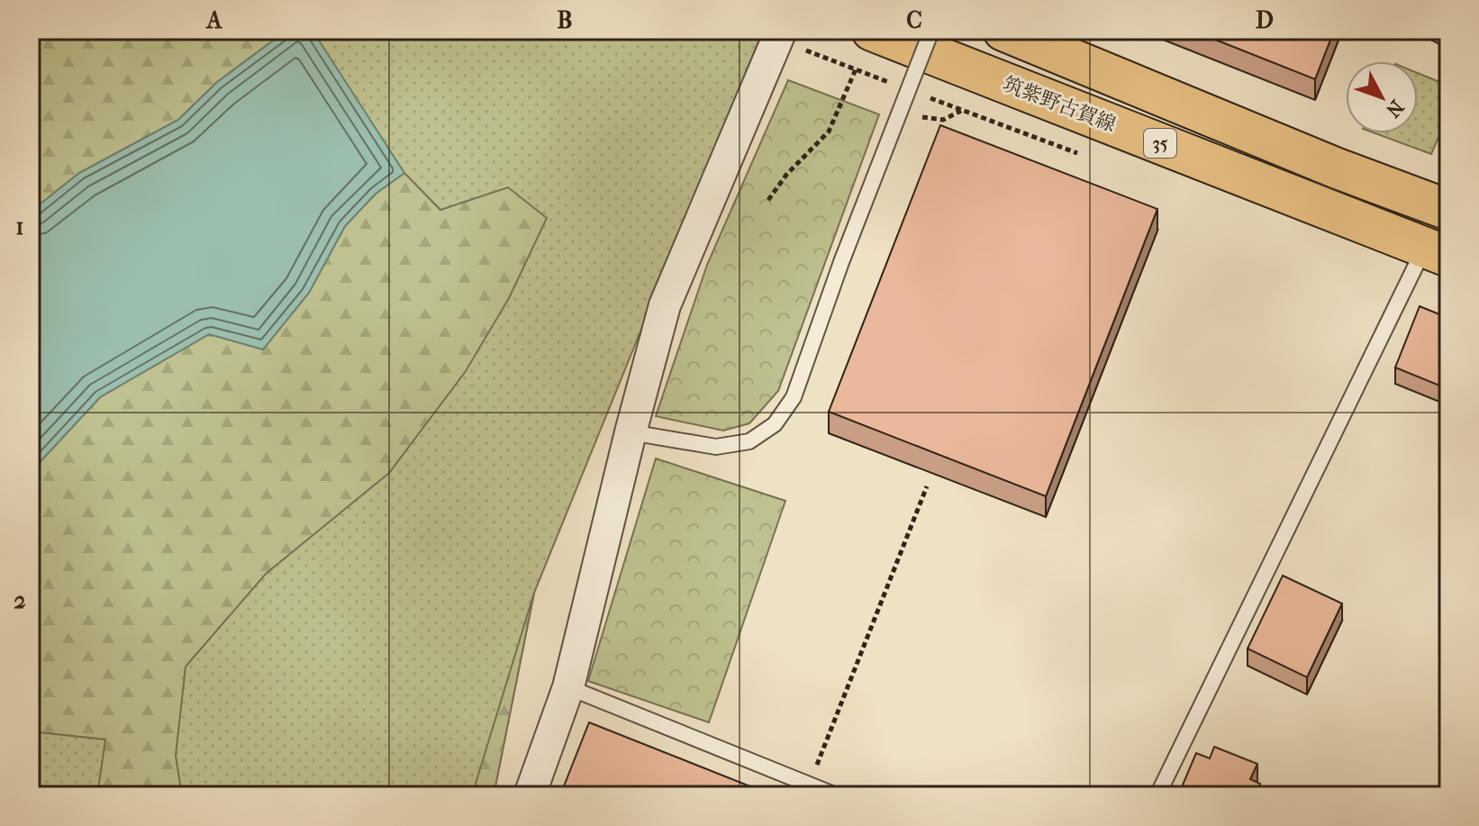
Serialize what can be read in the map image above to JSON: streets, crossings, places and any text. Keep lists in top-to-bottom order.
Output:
{
  "streets": {
    "main road": ["筑紫野古賀線", "35"]
  },
  "north": "bottom right",
  "grid": {
    "columns": [
      "A",
      "B",
      "C",
      "D"
    ],
    "rows": ["1", "2"]
  }
}
